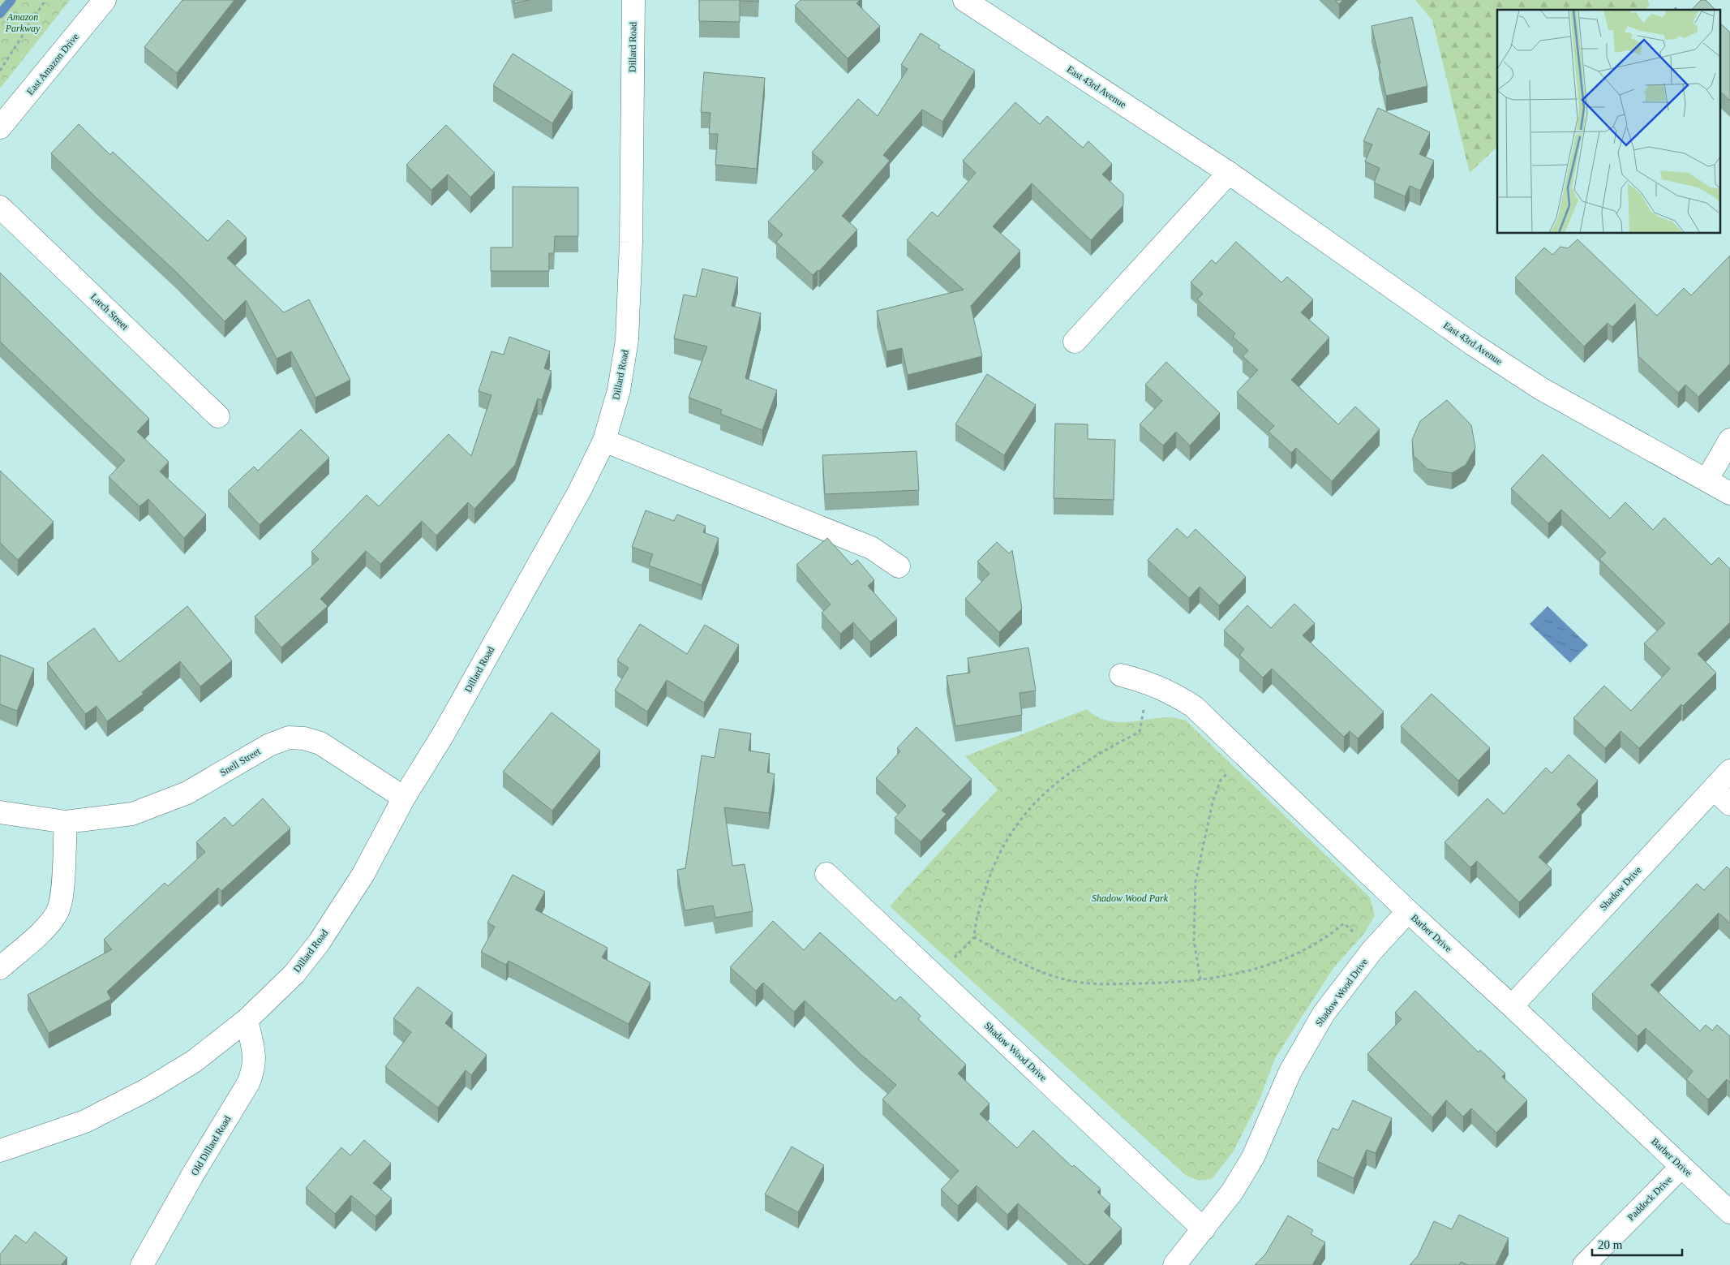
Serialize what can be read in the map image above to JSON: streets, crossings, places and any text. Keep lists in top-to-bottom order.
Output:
{
  "streets": {
    "street": [
      "Dillard Road",
      "East Amazon Drive",
      "East 43rd Avenue",
      "Larch Street",
      "Snell Street",
      "Shadow Drive",
      "Barber Drive",
      "Shadow Wood Drive",
      "Old Dillard Road",
      "Paddock Drive"
    ]
  },
  "crossings": [
    ["Dillard Road", "Snell Street"],
    ["Dillard Road", "Old Dillard Road"],
    ["Shadow Drive", "Barber Drive"],
    ["Barber Drive", "Shadow Wood Drive"],
    ["Barber Drive", "Paddock Drive"]
  ],
  "parks": ["Amazon Parkway", "Shadow Wood Park"],
  "scale_bar": "20 m"
}
